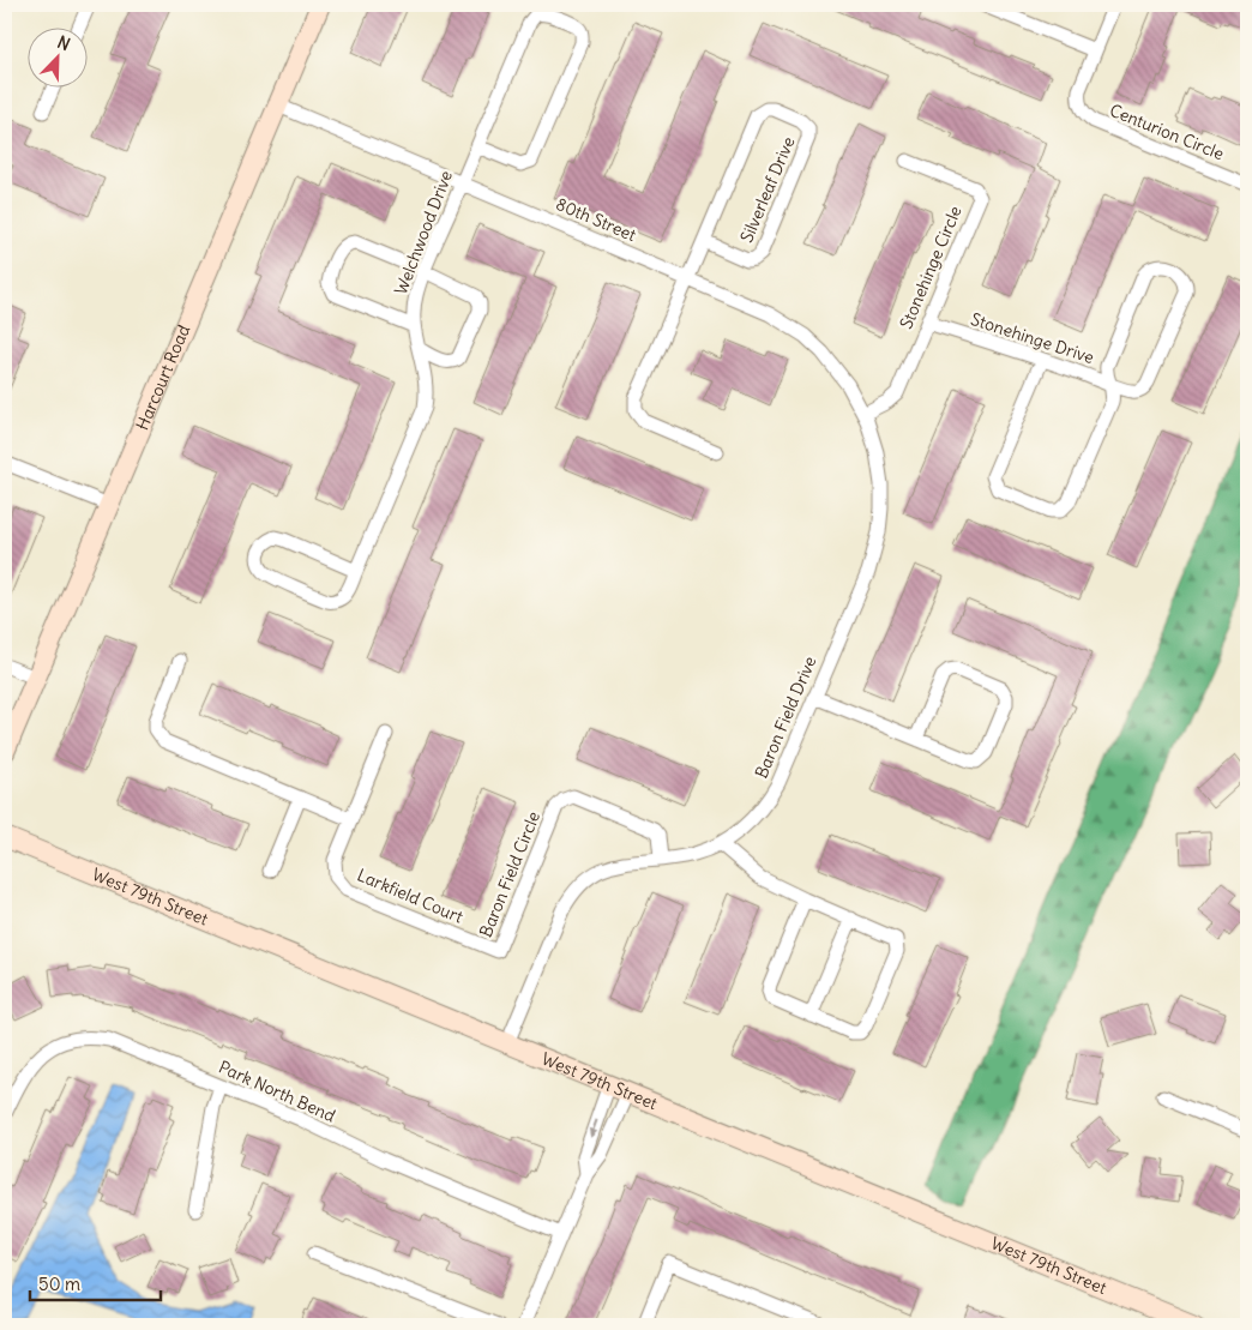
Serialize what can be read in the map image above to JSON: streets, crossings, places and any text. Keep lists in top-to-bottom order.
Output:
{
  "streets": {
    "main road": ["Harcourt Road", "West 79th Street"],
    "street": [
      "Centurion Circle",
      "Silverleaf Drive",
      "80th Street",
      "Welchwood Drive",
      "Stonehinge Circle",
      "Stonehinge Drive",
      "Baron Field Drive",
      "Baron Field Circle",
      "Larkfield Court",
      "Park North Bend"
    ]
  },
  "crossings": [
    ["Silverleaf Drive", "80th Street"],
    ["80th Street", "Welchwood Drive"],
    ["80th Street", "Stonehinge Circle"],
    ["80th Street", "Harcourt Road"],
    ["80th Street", "Baron Field Drive"],
    ["Stonehinge Circle", "Stonehinge Drive"],
    ["Stonehinge Circle", "Baron Field Drive"],
    ["Baron Field Drive", "Baron Field Circle"],
    ["Baron Field Drive", "West 79th Street"],
    ["Baron Field Circle", "Larkfield Court"]
  ],
  "scale_bar": "50 m",
  "north": "top right"
}
